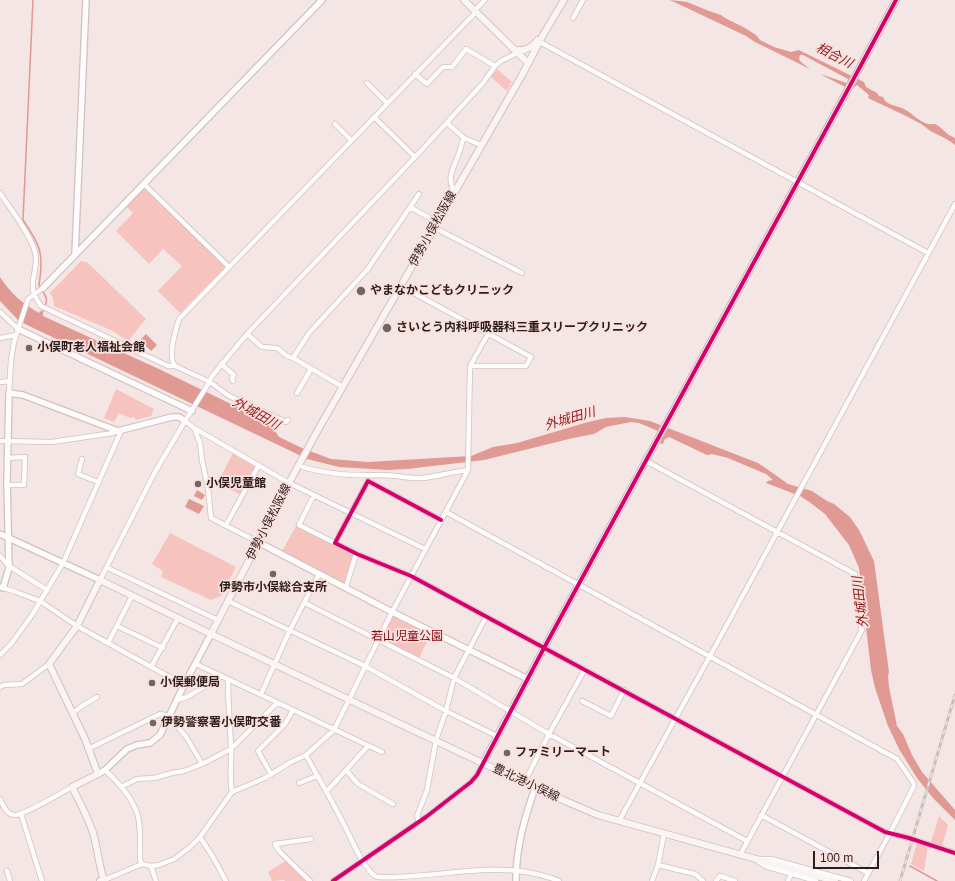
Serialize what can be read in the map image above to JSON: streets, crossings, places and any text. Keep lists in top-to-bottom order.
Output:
{
  "streets": {
    "main road": ["伊勢小俣松阪線", "豊北港小俣線"]
  },
  "crossings": [
    ["伊勢小俣松阪線", "豊北港小俣線"]
  ],
  "water": ["相合川", "外城田川"],
  "parks": ["若山児童公園"],
  "places": [
    "やまなかこどもクリニック",
    "さいとう内科呼吸器科三重スリープクリニック",
    "小俣町老人福祉会館",
    "小俣児童館",
    "伊勢市小俣総合支所",
    "小俣郵便局",
    "伊勢警察署小俣町交番",
    "ファミリーマート"
  ],
  "scale_bar": "100 m"
}
